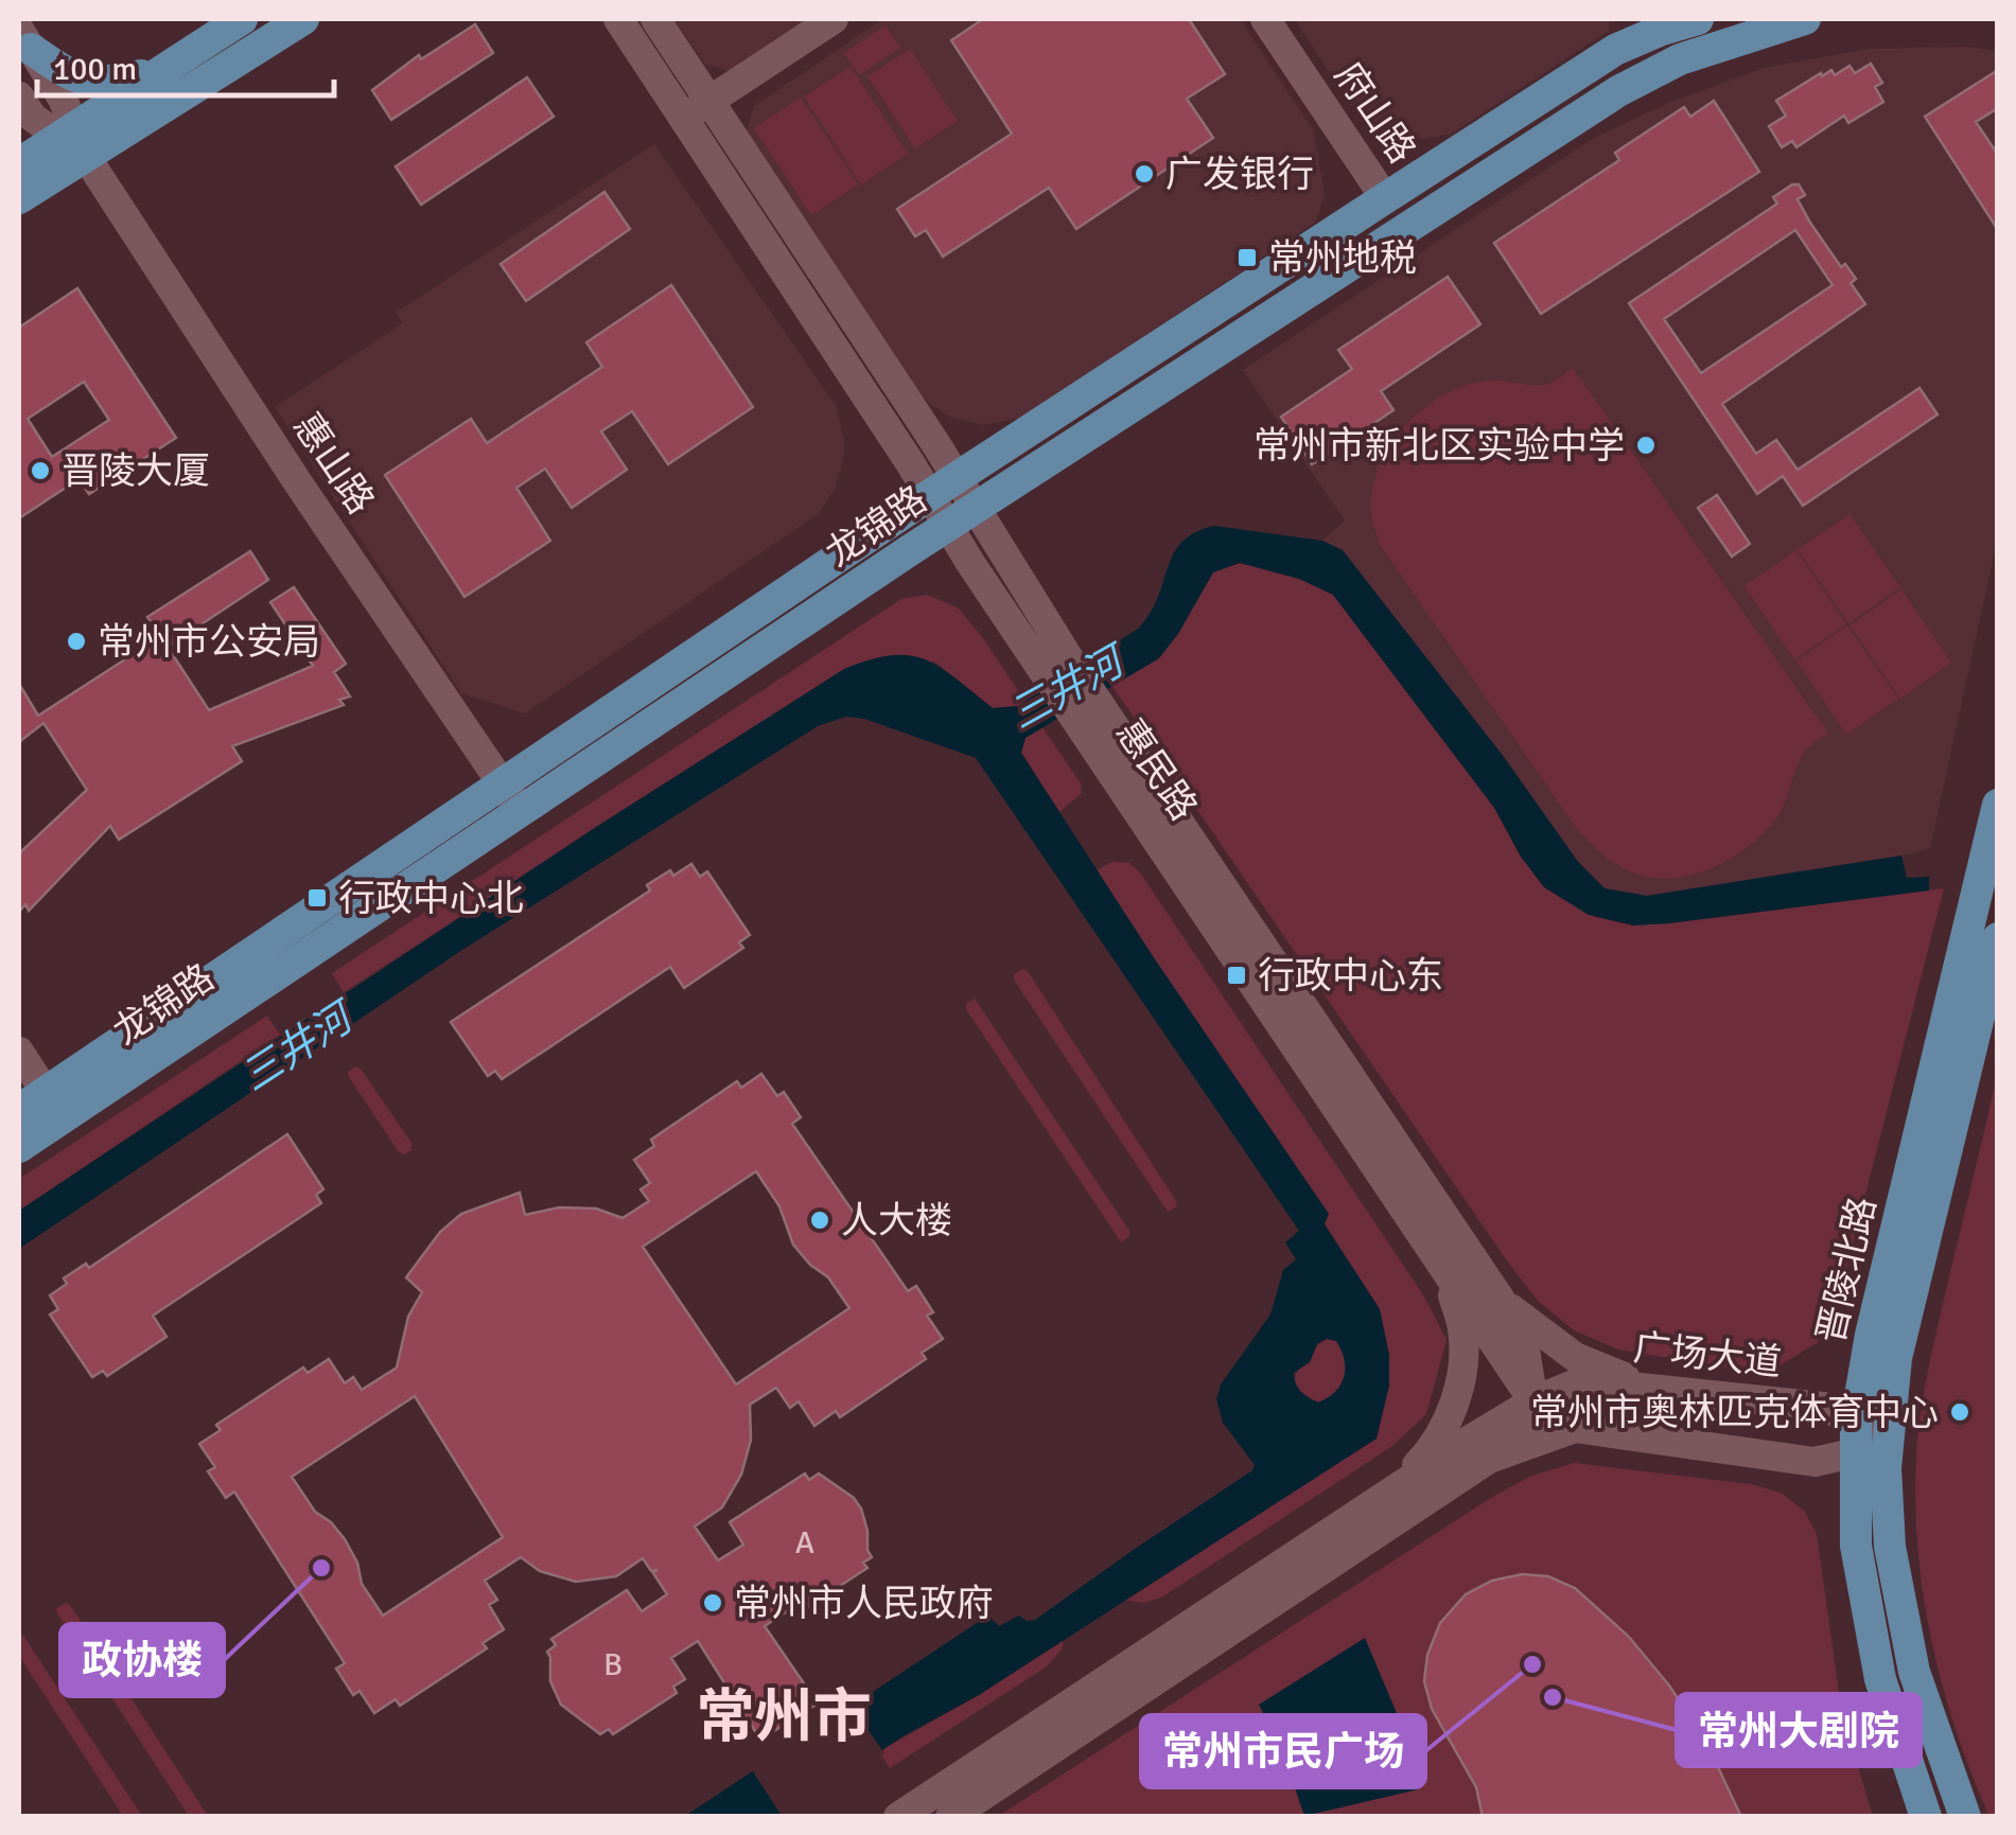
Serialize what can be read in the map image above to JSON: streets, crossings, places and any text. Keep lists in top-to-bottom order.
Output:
{
  "streets": {
    "main road": ["龙锦路", "晋陵北路"],
    "street": [
      "府山路",
      "惠山路",
      "惠民路",
      "广场大道"
    ]
  },
  "crossings": [
    ["府山路", "龙锦路"],
    ["惠山路", "龙锦路"],
    ["龙锦路", "惠民路"],
    ["惠民路", "广场大道"],
    ["晋陵北路", "广场大道"]
  ],
  "districts": ["常州市"],
  "water": ["三井河"],
  "places": {
    "other": [
      "广发银行",
      "常州市新北区实验中学",
      "晋陵大厦",
      "常州市公安局",
      "人大楼",
      "常州市奥林匹克体育中心",
      "政协楼",
      "常州市人民政府",
      "常州市民广场",
      "常州大剧院"
    ],
    "transit": ["常州地税", "行政中心北", "行政中心东"]
  },
  "house_numbers": ["A", "B"],
  "scale_bar": "100 m"
}
